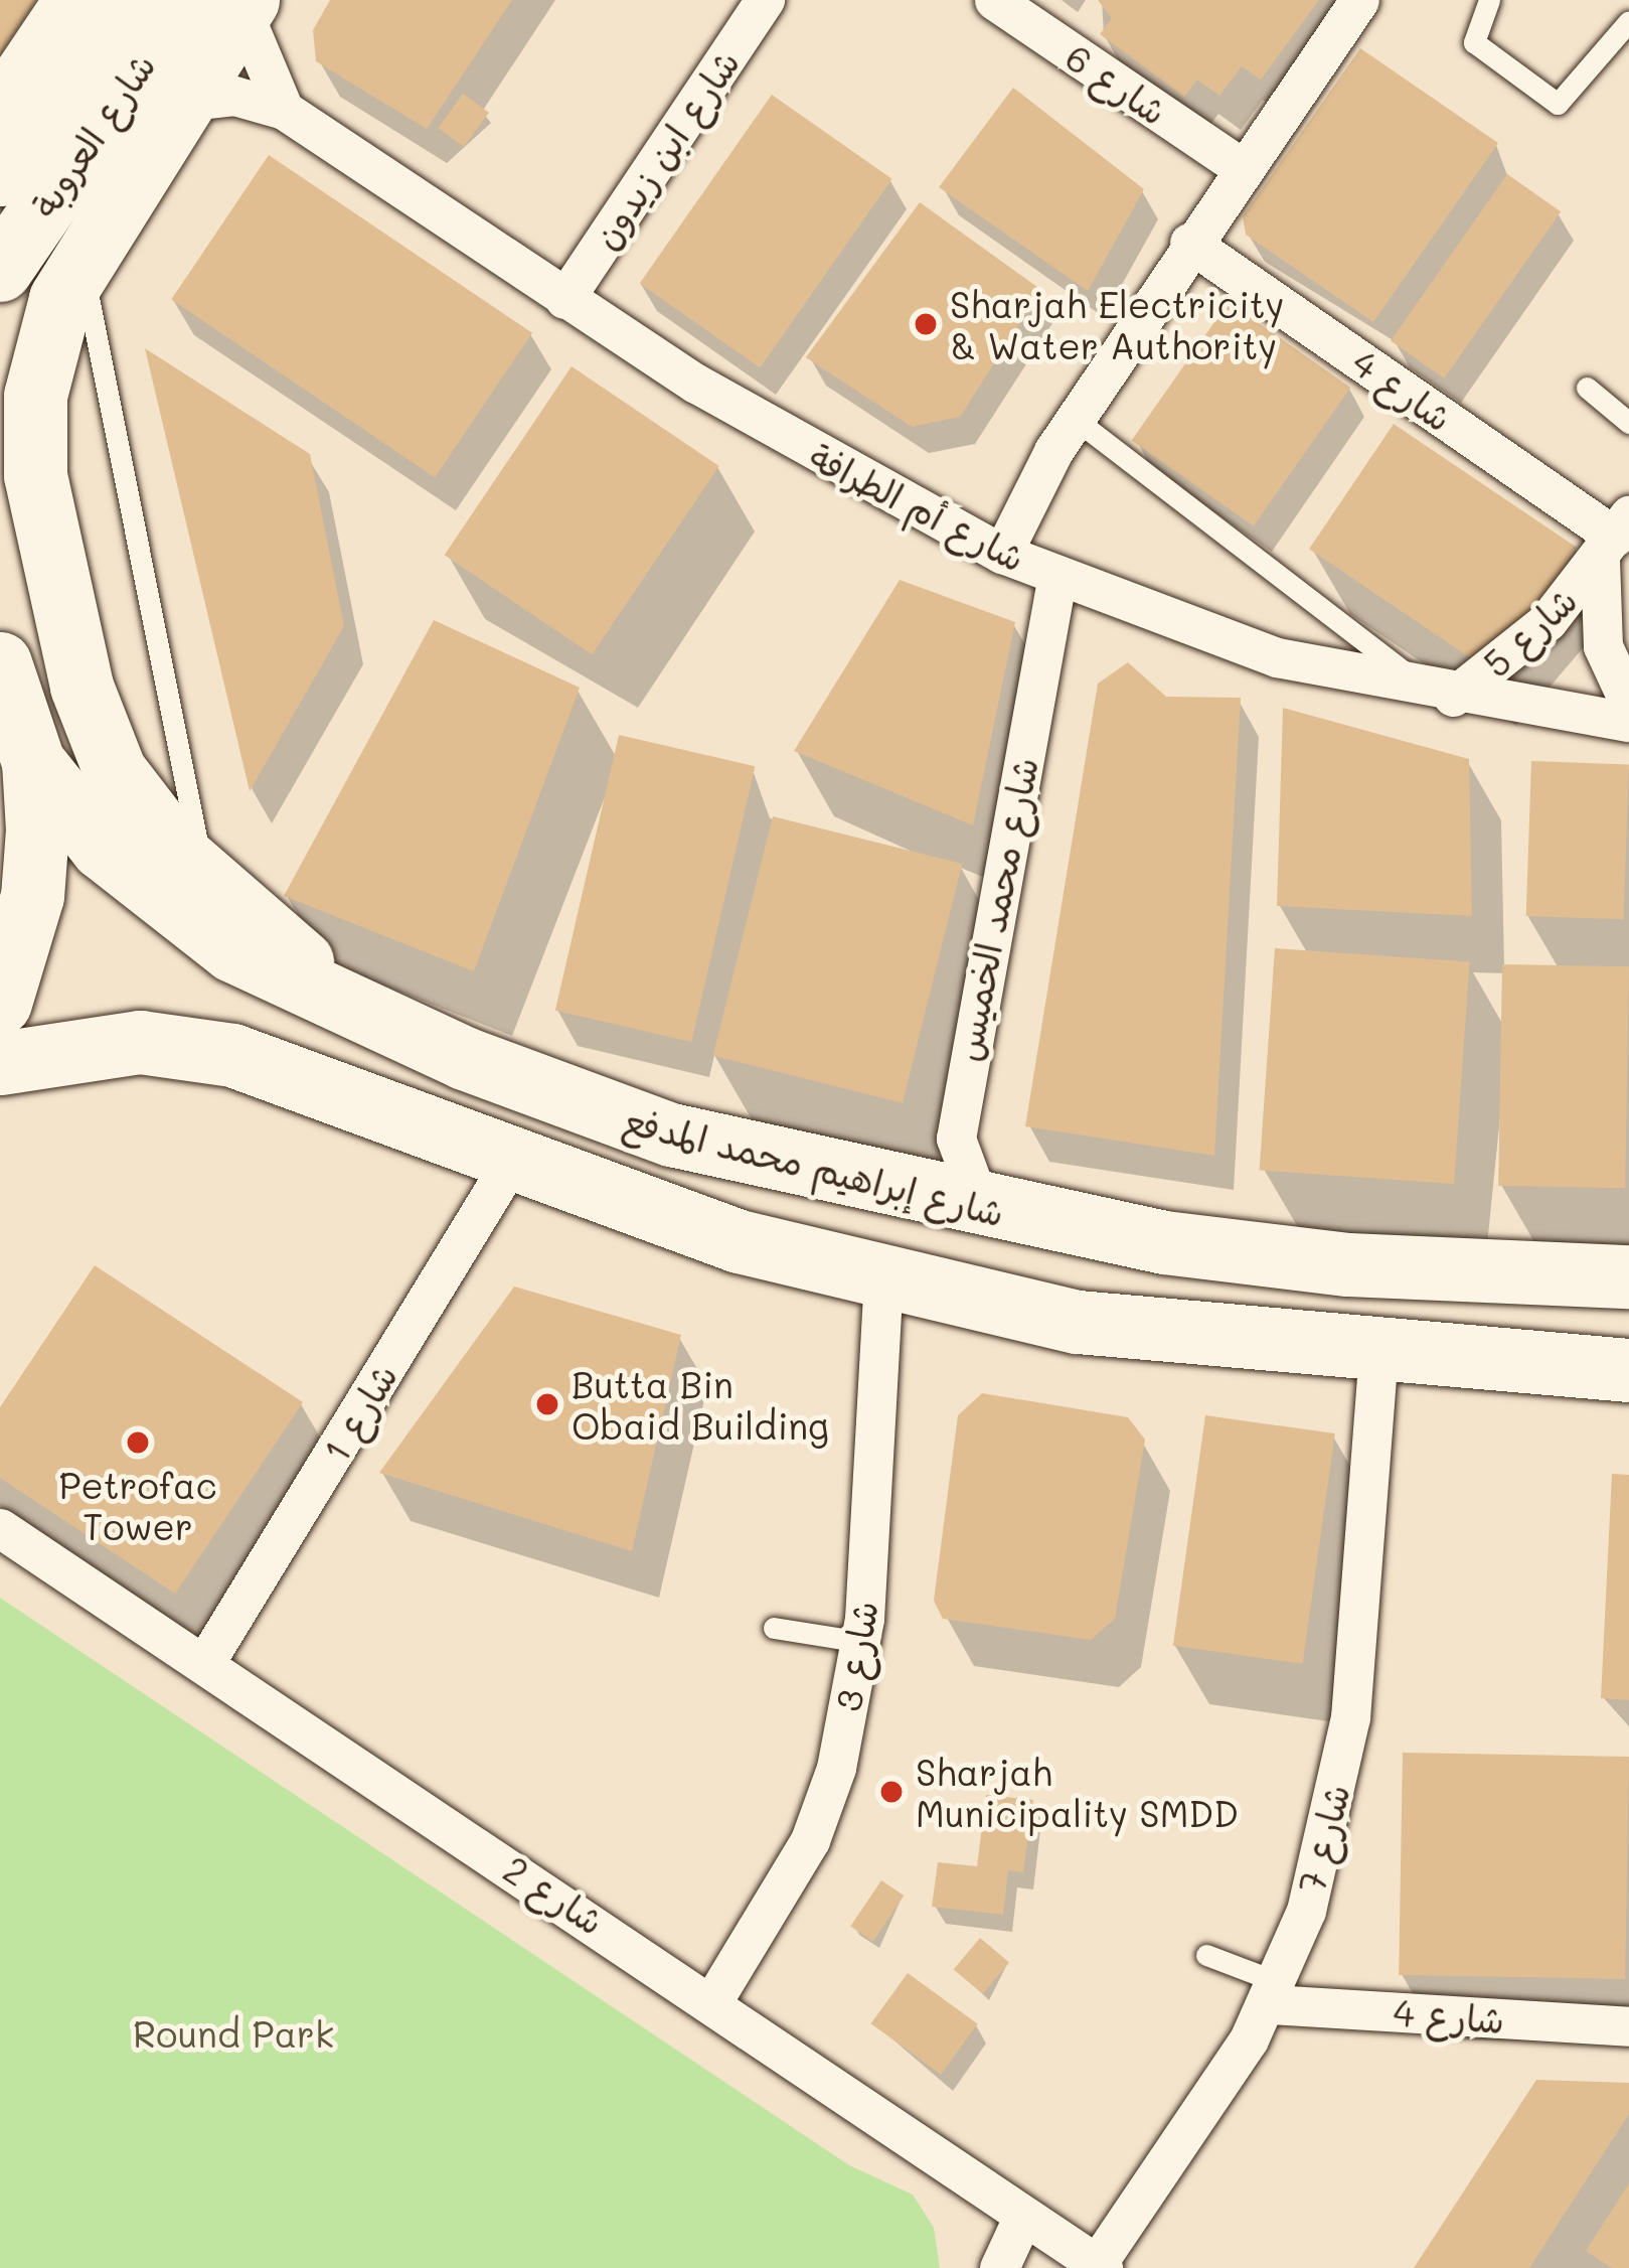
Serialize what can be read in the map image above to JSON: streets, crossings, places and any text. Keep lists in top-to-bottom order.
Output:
{
  "streets": {
    "main road": ["شارع العروبة", "شارع إبراهيم محمد المدفع"],
    "street": [
      "شارع 6",
      "شارع ابن زيدون",
      "شارع 4",
      "شارع أم الطرافة",
      "شارع 5",
      "شارع محمد الخميس",
      "شارع 1",
      "شارع 3",
      "شارع 7",
      "شارع 2"
    ]
  },
  "crossings": [
    ["شارع ابن زيدون", "شارع أم الطرافة"],
    ["شارع 4", "شارع 5"],
    ["شارع 4", "شارع 7"],
    ["شارع أم الطرافة", "شارع 5"],
    ["شارع أم الطرافة", "شارع محمد الخميس"],
    ["شارع محمد الخميس", "شارع إبراهيم محمد المدفع"],
    ["شارع 1", "شارع 2"],
    ["شارع 3", "شارع 2"],
    ["شارع 7", "شارع 2"]
  ],
  "parks": ["Round Park"],
  "places": [
    "Sharjah Electricity & Water Authority",
    "Butta Bin Obaid Building",
    "Petrofac Tower",
    "Sharjah Municipality SMDD"
  ]
}
